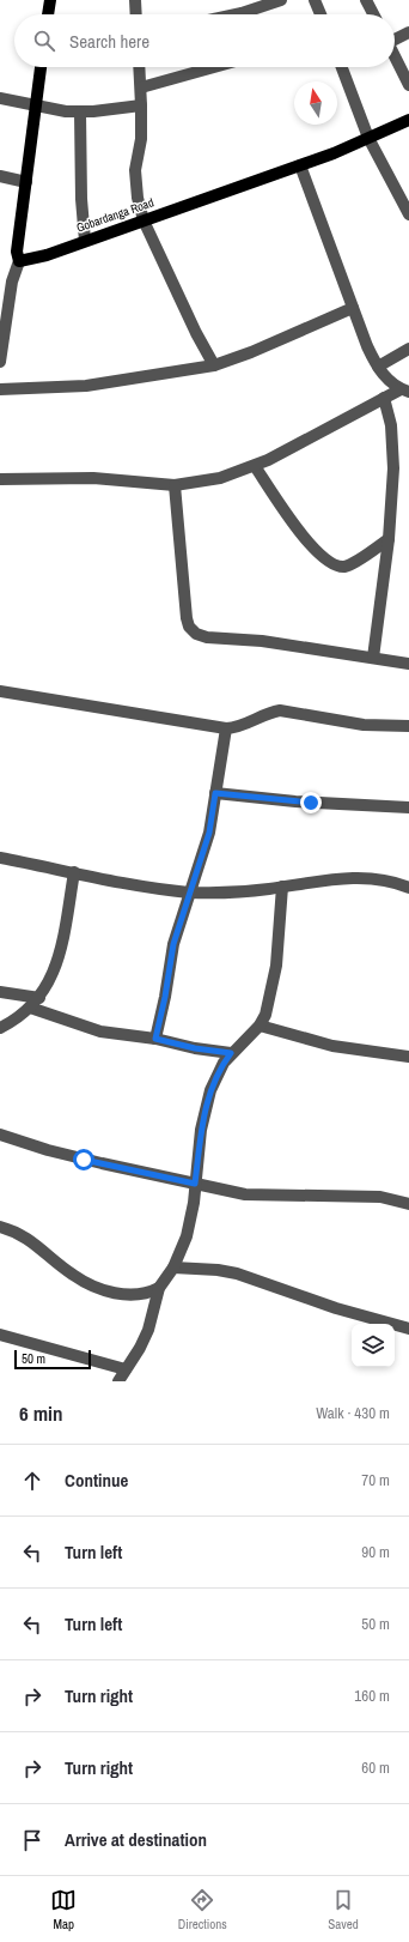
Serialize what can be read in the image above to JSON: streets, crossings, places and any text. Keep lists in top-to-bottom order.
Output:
{
  "streets": {
    "main road": ["Gobardanga Road"]
  },
  "scale_bar": "50 m",
  "north": "top",
  "page": {
    "search": "Search here",
    "scale": "50 m",
    "heading": ["6 min", "Walk · 430 m"],
    "list": [
      ["Continue", "70 m"],
      ["Turn left", "90 m"],
      ["Turn left", "50 m"],
      ["Turn right", "160 m"],
      ["Turn right", "60 m"],
      "Arrive at destination"
    ],
    "nav": ["Map", "Directions", "Saved"]
  }
}
